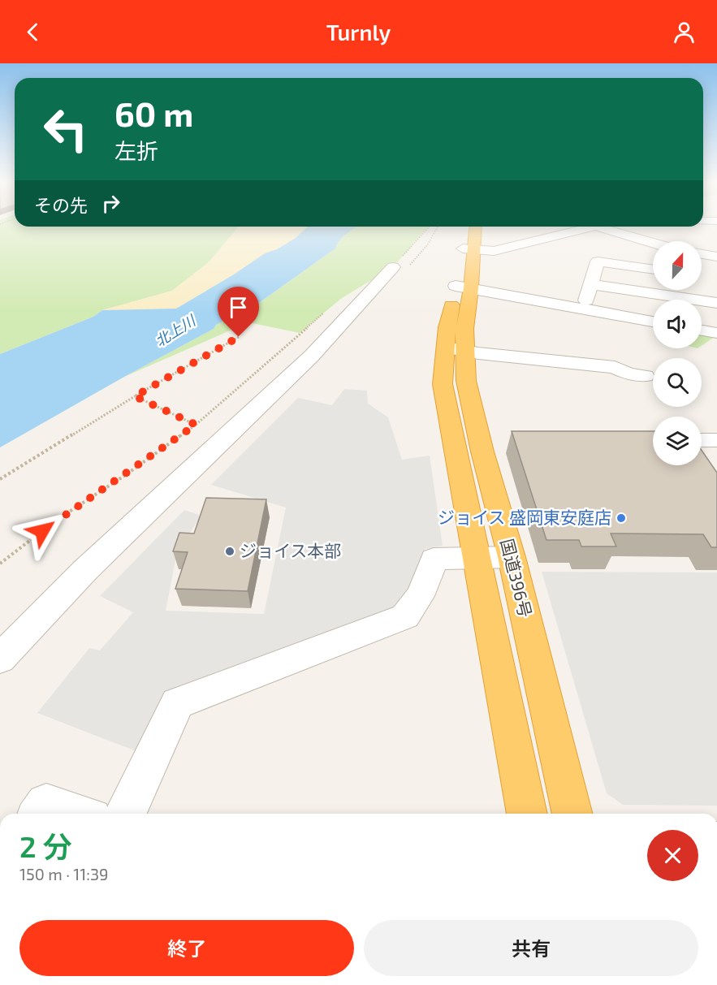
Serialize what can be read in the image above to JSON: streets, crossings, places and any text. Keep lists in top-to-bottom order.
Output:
{
  "streets": {
    "highway": ["国道396号"]
  },
  "water": ["北上川"],
  "places": ["ジョイス 盛岡東安庭店", "ジョイス本部"],
  "north": "top",
  "page": {
    "header": "Turnly",
    "turn": ["60 m", "左折"],
    "then": "その先",
    "heading": ["2 分", "150 m · 11:39"],
    "buttons": ["終了", "共有"]
  }
}
